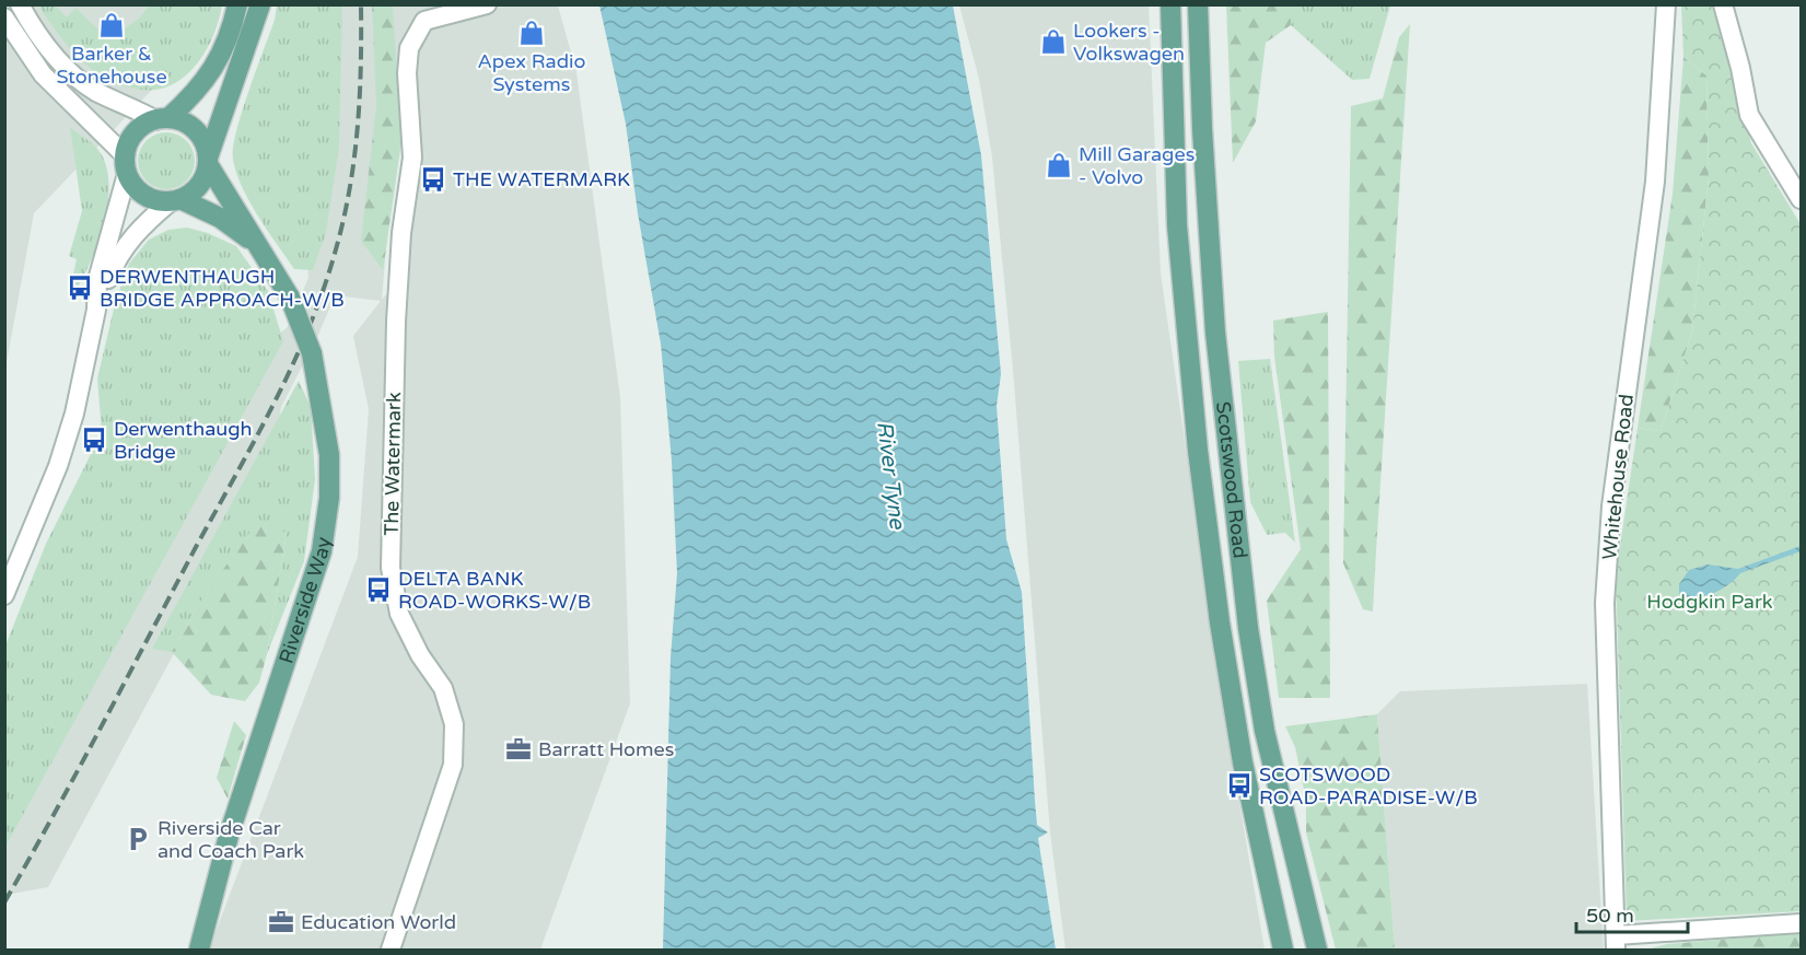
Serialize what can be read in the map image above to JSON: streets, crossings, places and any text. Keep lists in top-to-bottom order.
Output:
{
  "streets": {
    "main road": ["Scotswood Road", "Riverside Way"],
    "street": ["The Watermark", "Whitehouse Road"]
  },
  "water": ["River Tyne"],
  "parks": ["Hodgkin Park"],
  "places": {
    "shop": [
      "Barker & Stonehouse",
      "Apex Radio Systems",
      "Lookers - Volkswagen",
      "Mill Garages - Volvo"
    ],
    "bus stop": [
      "THE WATERMARK",
      "DERWENTHAUGH BRIDGE APPROACH-W/B",
      "Derwenthaugh Bridge",
      "DELTA BANK ROAD-WORKS-W/B",
      "SCOTSWOOD ROAD-PARADISE-W/B"
    ],
    "office": ["Barratt Homes", "Education World"],
    "parking": ["Riverside Car and Coach Park"]
  },
  "scale_bar": "50 m"
}
